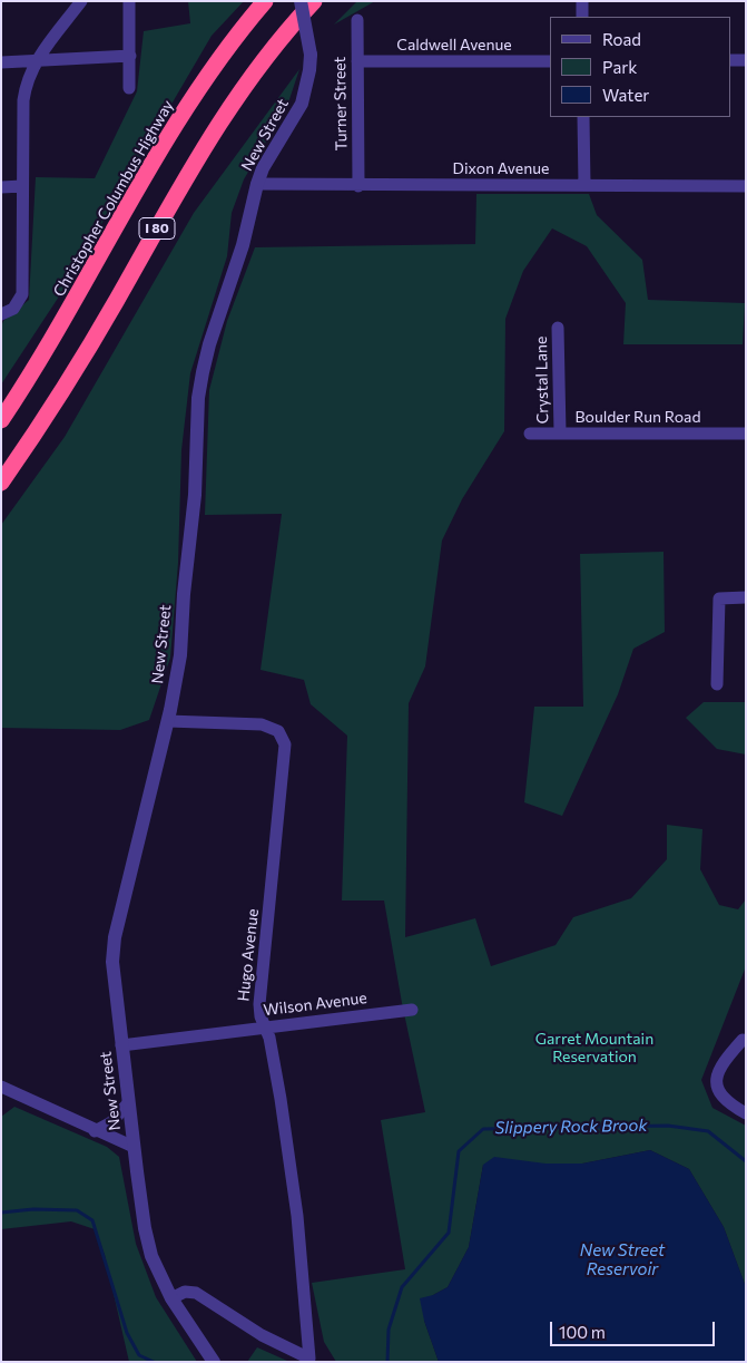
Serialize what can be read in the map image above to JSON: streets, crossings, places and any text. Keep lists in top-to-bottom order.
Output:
{
  "streets": {
    "highway": ["Christopher Columbus Highway", "I 80"],
    "street": [
      "Caldwell Avenue",
      "Turner Street",
      "New Street",
      "Dixon Avenue",
      "Crystal Lane",
      "Boulder Run Road",
      "Hugo Avenue",
      "Wilson Avenue"
    ]
  },
  "crossings": [
    ["Caldwell Avenue", "Turner Street"],
    ["Turner Street", "Dixon Avenue"],
    ["New Street", "Dixon Avenue"],
    ["New Street", "Hugo Avenue"],
    ["New Street", "Wilson Avenue"],
    ["Crystal Lane", "Boulder Run Road"],
    ["Hugo Avenue", "Wilson Avenue"]
  ],
  "water": ["Slippery Rock Brook", "New Street Reservoir"],
  "parks": ["Garret Mountain Reservation"],
  "legend": ["Road", "Park", "Water"],
  "scale_bar": "100 m"
}
